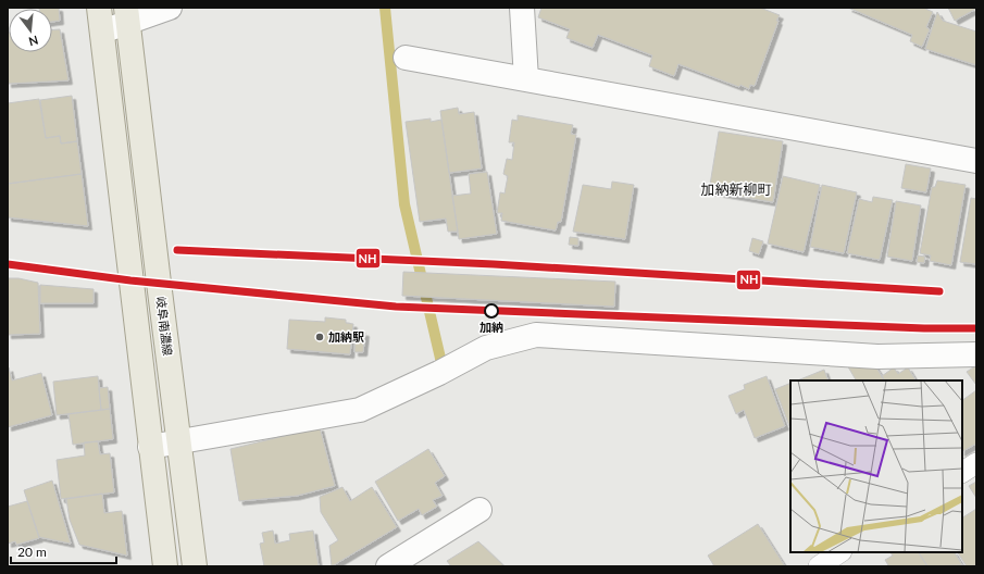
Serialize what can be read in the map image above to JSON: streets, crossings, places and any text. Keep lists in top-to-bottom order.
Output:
{
  "streets": {
    "main road": ["岐阜南濃線"]
  },
  "districts": ["加納新柳町"],
  "places": ["加納", "加納駅"],
  "lines": ["transit line NH"],
  "scale_bar": "20 m",
  "north": "bottom"
}
